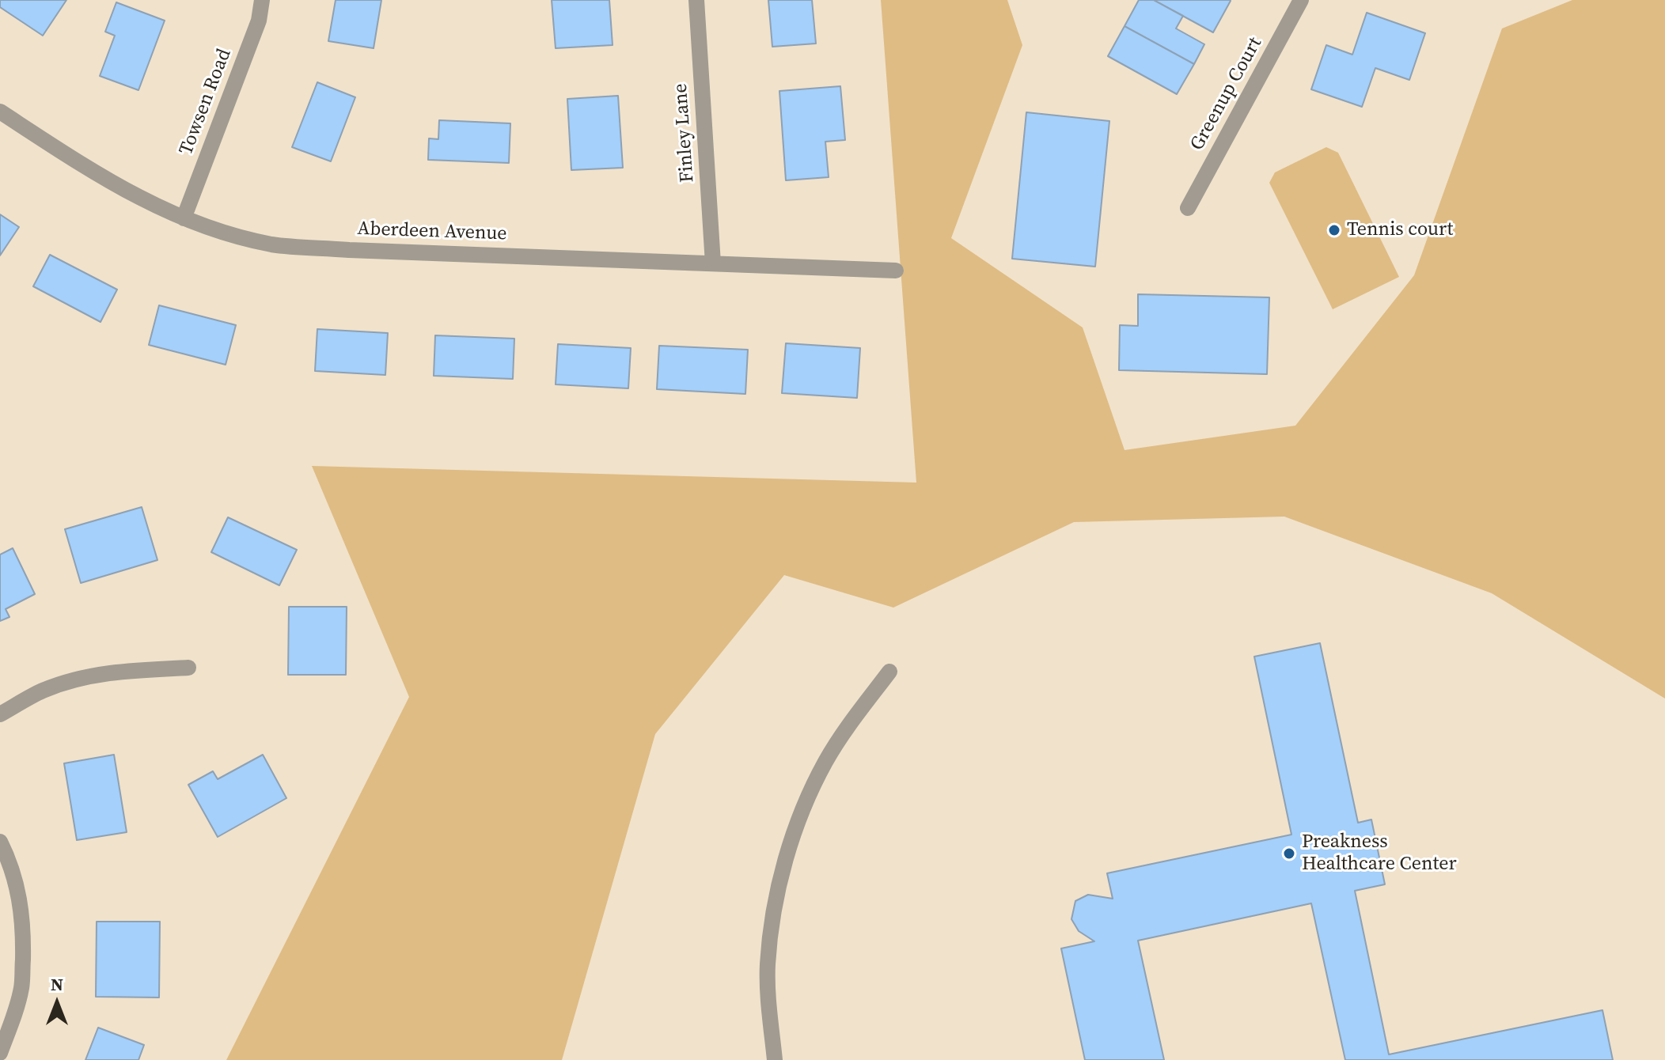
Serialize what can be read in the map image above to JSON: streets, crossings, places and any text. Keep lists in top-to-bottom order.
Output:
{
  "streets": {
    "street": [
      "Greenup Court",
      "Towsen Road",
      "Finley Lane",
      "Aberdeen Avenue"
    ]
  },
  "crossings": [
    ["Towsen Road", "Aberdeen Avenue"],
    ["Finley Lane", "Aberdeen Avenue"]
  ],
  "places": ["Tennis court", "Preakness Healthcare Center"],
  "north": "top"
}
